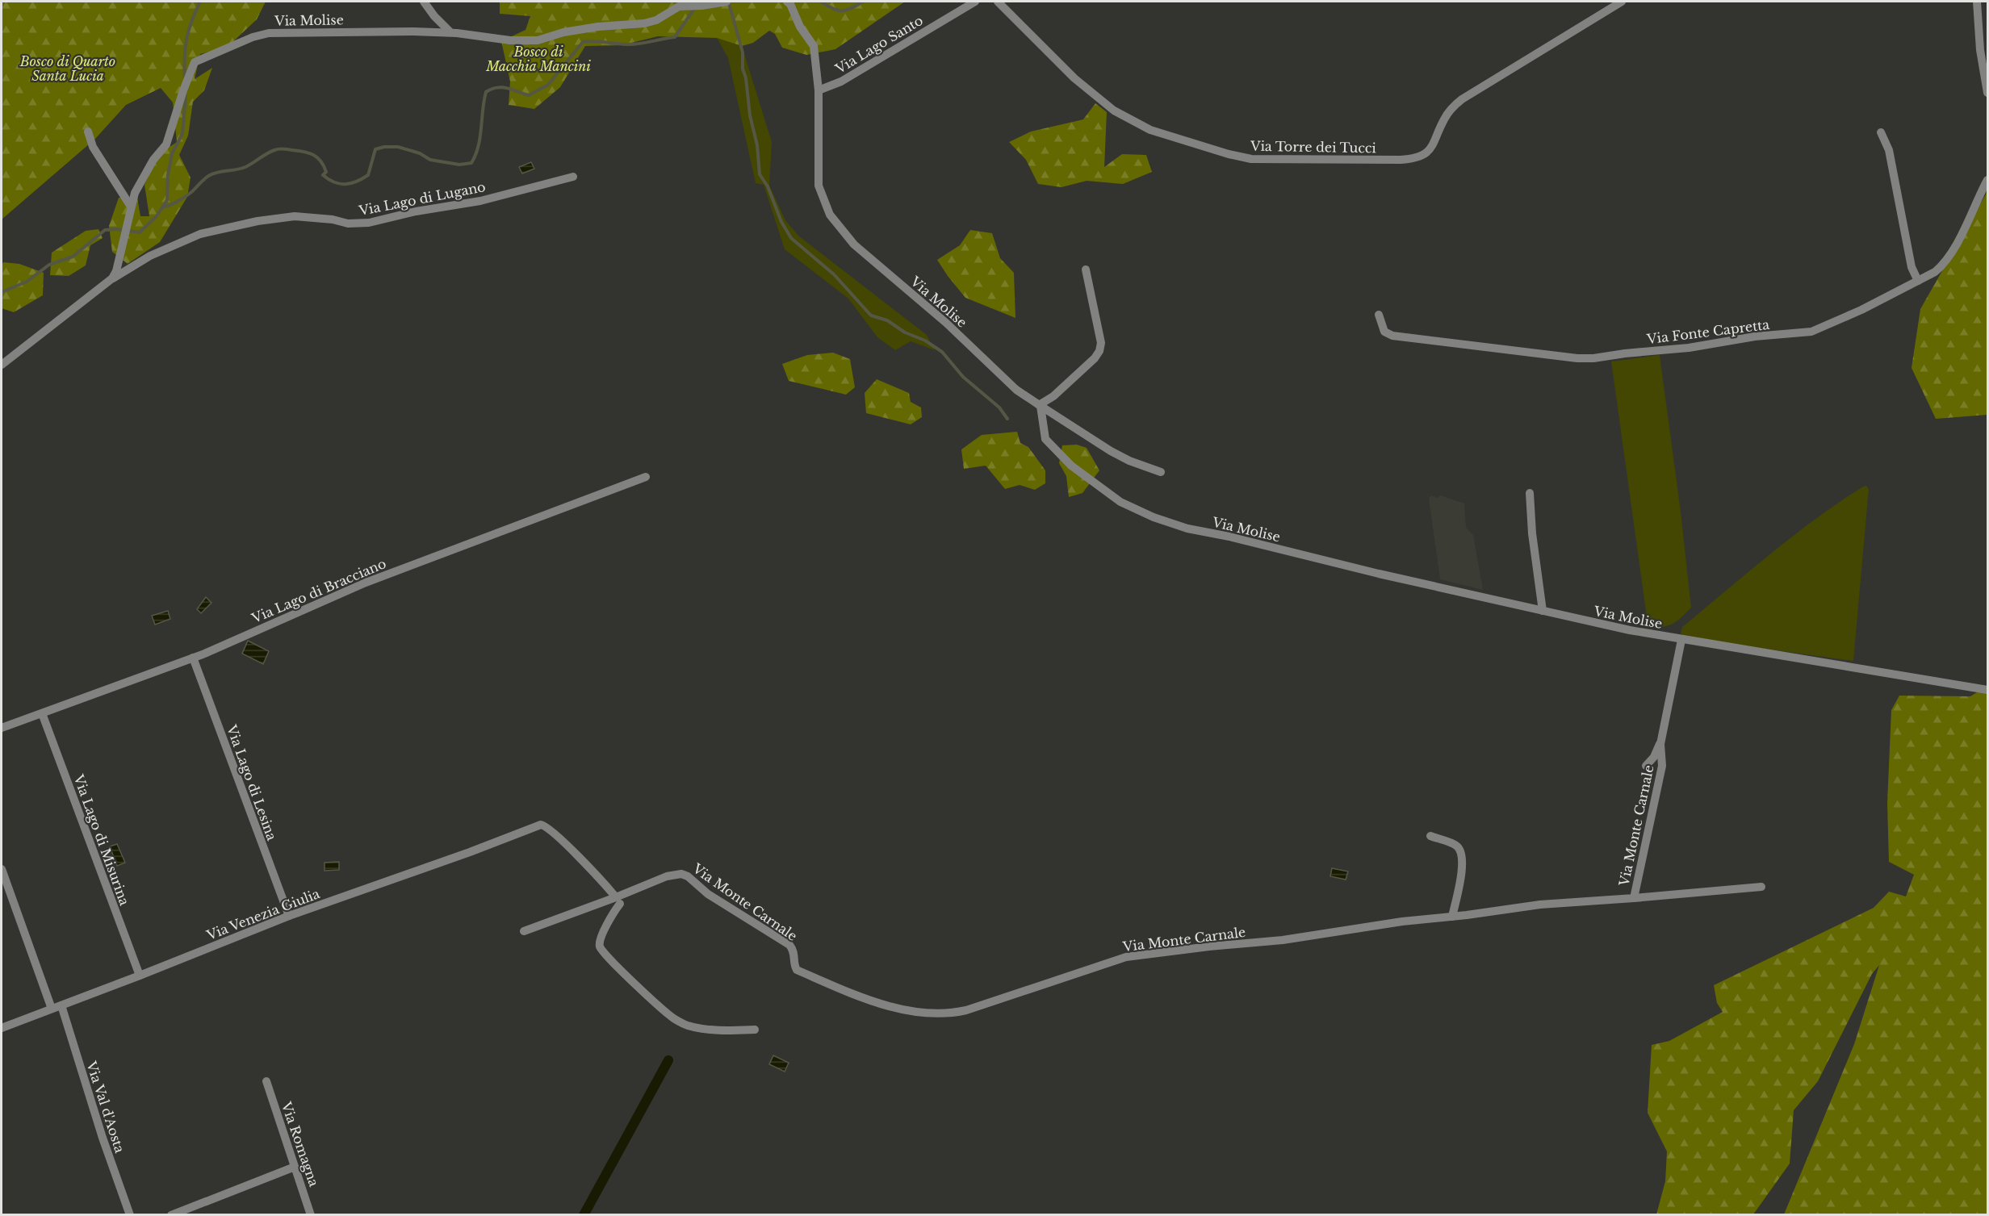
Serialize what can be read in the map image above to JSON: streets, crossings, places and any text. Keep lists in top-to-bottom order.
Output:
{
  "streets": {
    "street": [
      "Via Molise",
      "Via Lago Santo",
      "Via Torre dei Tucci",
      "Via Lago di Lugano",
      "Via Fonte Capretta",
      "Via Lago di Bracciano",
      "Via Lago di Lesina",
      "Via Monte Carnale",
      "Via Lago di Misurina",
      "Via Venezia Giulia",
      "Via Val d'Aosta",
      "Via Romagna"
    ]
  },
  "crossings": [
    ["Via Molise", "Via Lago Santo"],
    ["Via Molise", "Via Lago di Lugano"],
    ["Via Molise", "Via Monte Carnale"],
    ["Via Lago di Bracciano", "Via Lago di Lesina"],
    ["Via Lago di Bracciano", "Via Lago di Misurina"],
    ["Via Lago di Lesina", "Via Venezia Giulia"],
    ["Via Monte Carnale", "Via Venezia Giulia"],
    ["Via Lago di Misurina", "Via Venezia Giulia"],
    ["Via Venezia Giulia", "Via Val d'Aosta"]
  ],
  "parks": ["Bosco di Macchia Mancini", "Bosco di Quarto Santa Lucia"]
}
